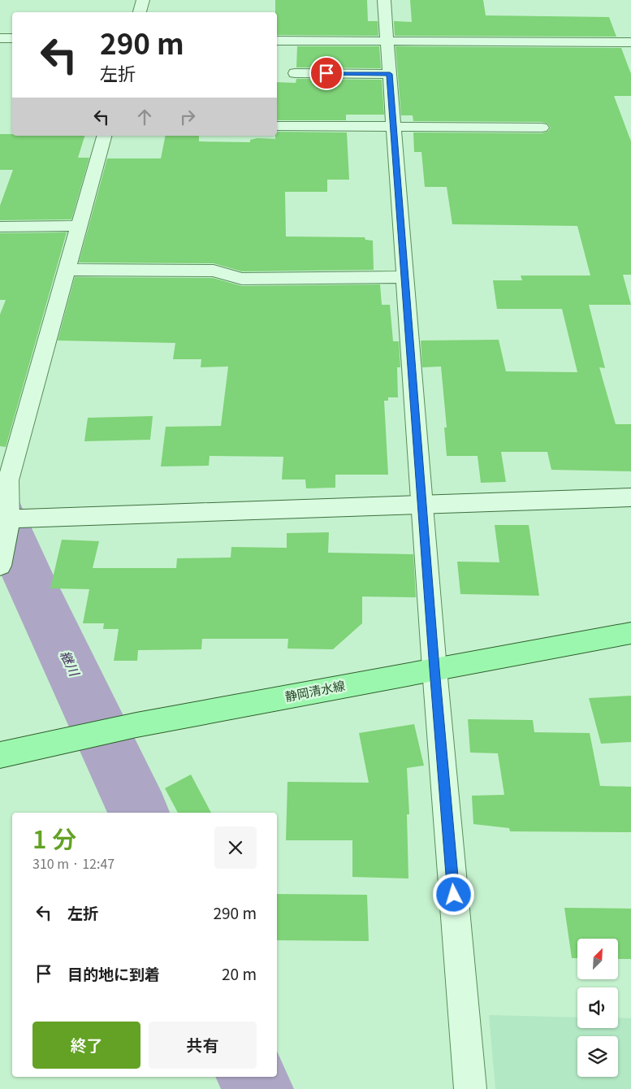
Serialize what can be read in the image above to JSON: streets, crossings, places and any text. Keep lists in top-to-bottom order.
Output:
{
  "streets": {
    "main road": ["静岡清水線"]
  },
  "water": ["継川"],
  "north": "top right",
  "page": {
    "turn": ["290 m", "左折"],
    "heading": ["1 分", "310 m · 12:47"],
    "list": [
      {
        "name": "左折",
        "value": "290 m"
      },
      {
        "name": "目的地に到着",
        "value": "20 m"
      }
    ],
    "buttons": ["終了", "共有"]
  }
}
